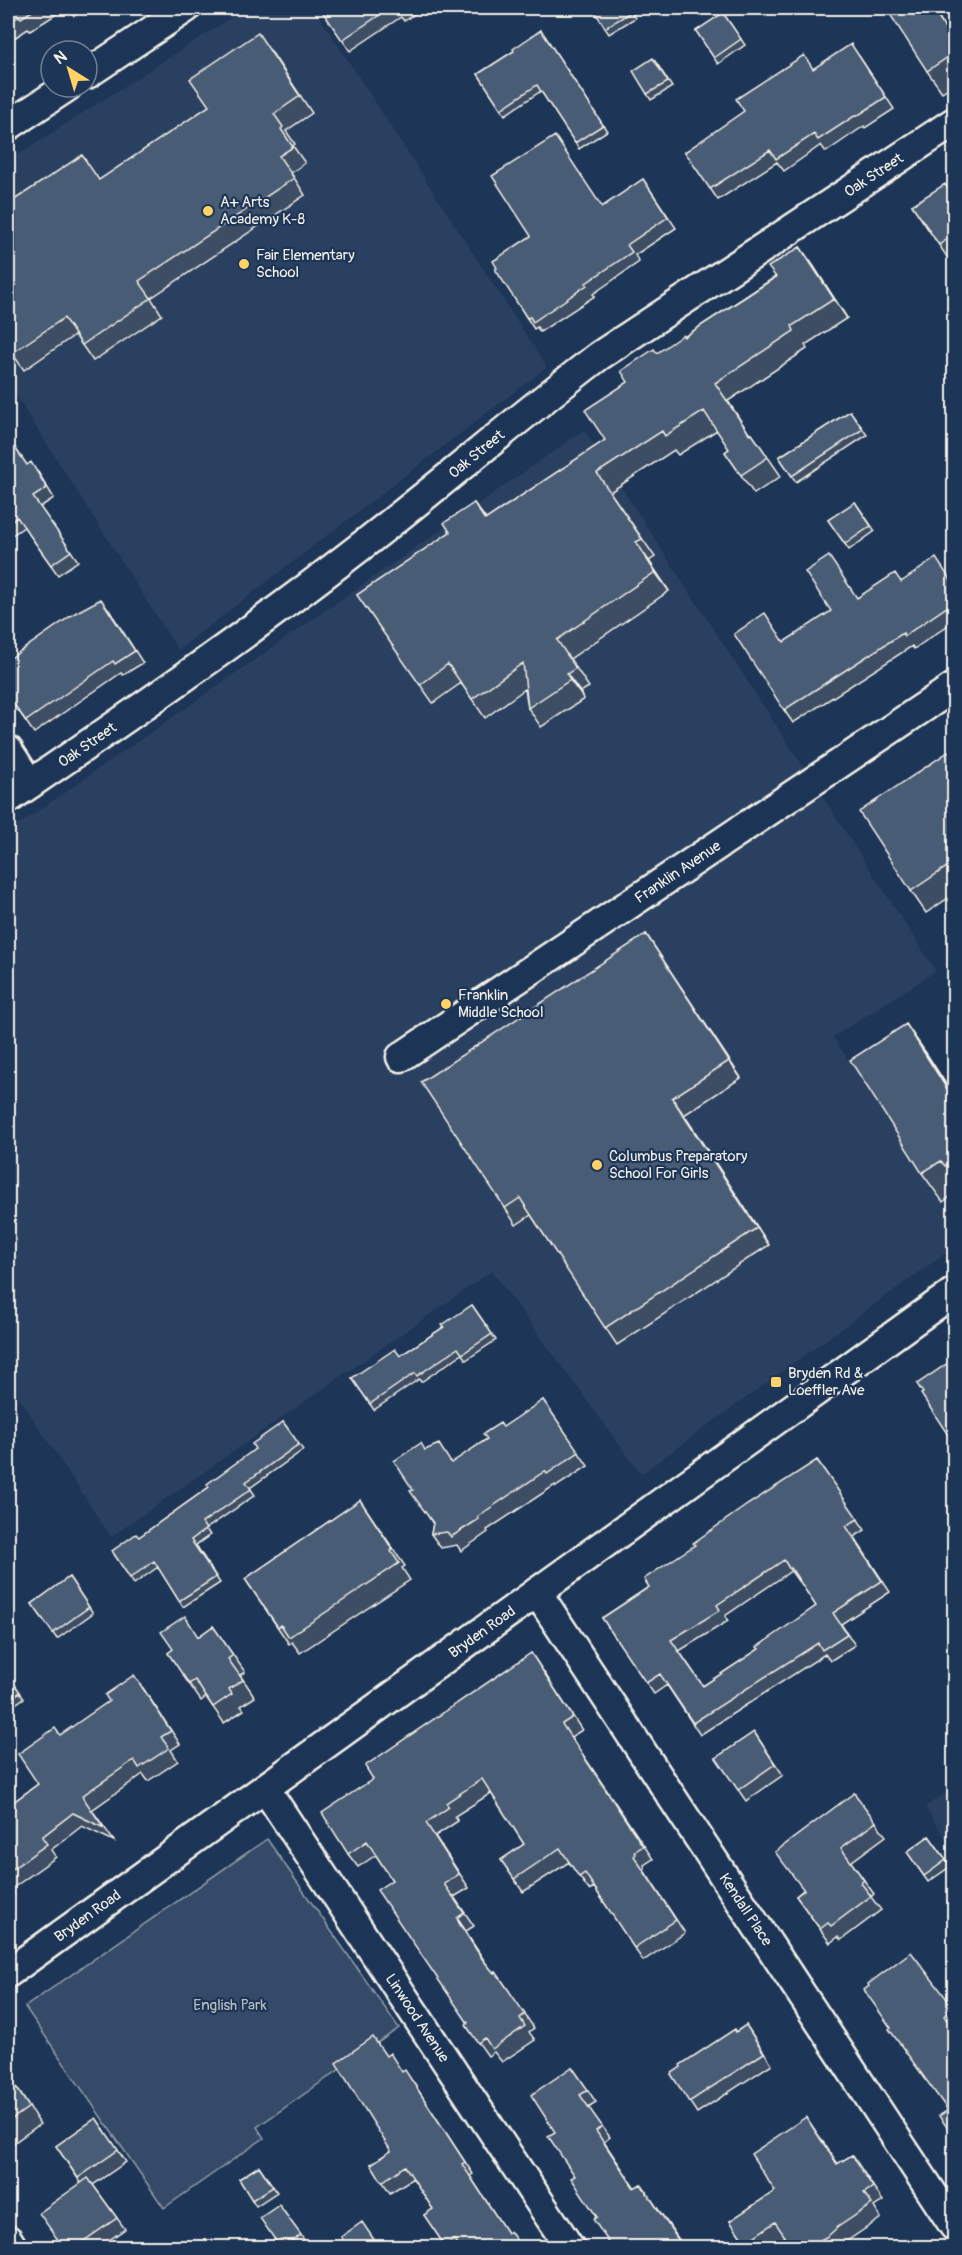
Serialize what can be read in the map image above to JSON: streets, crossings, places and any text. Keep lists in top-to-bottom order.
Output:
{
  "streets": {
    "street": [
      "Oak Street",
      "Franklin Avenue",
      "Bryden Road",
      "Kendall Place",
      "Linwood Avenue"
    ]
  },
  "crossings": [
    ["Bryden Road", "Kendall Place"],
    ["Bryden Road", "Linwood Avenue"]
  ],
  "parks": ["English Park"],
  "places": {
    "other": [
      "A+ Arts Academy K-8",
      "Fair Elementary School",
      "Franklin Middle School",
      "Columbus Preparatory School For Girls"
    ],
    "transit": ["Bryden Rd & Loeffler Ave"]
  },
  "north": "top left"
}
